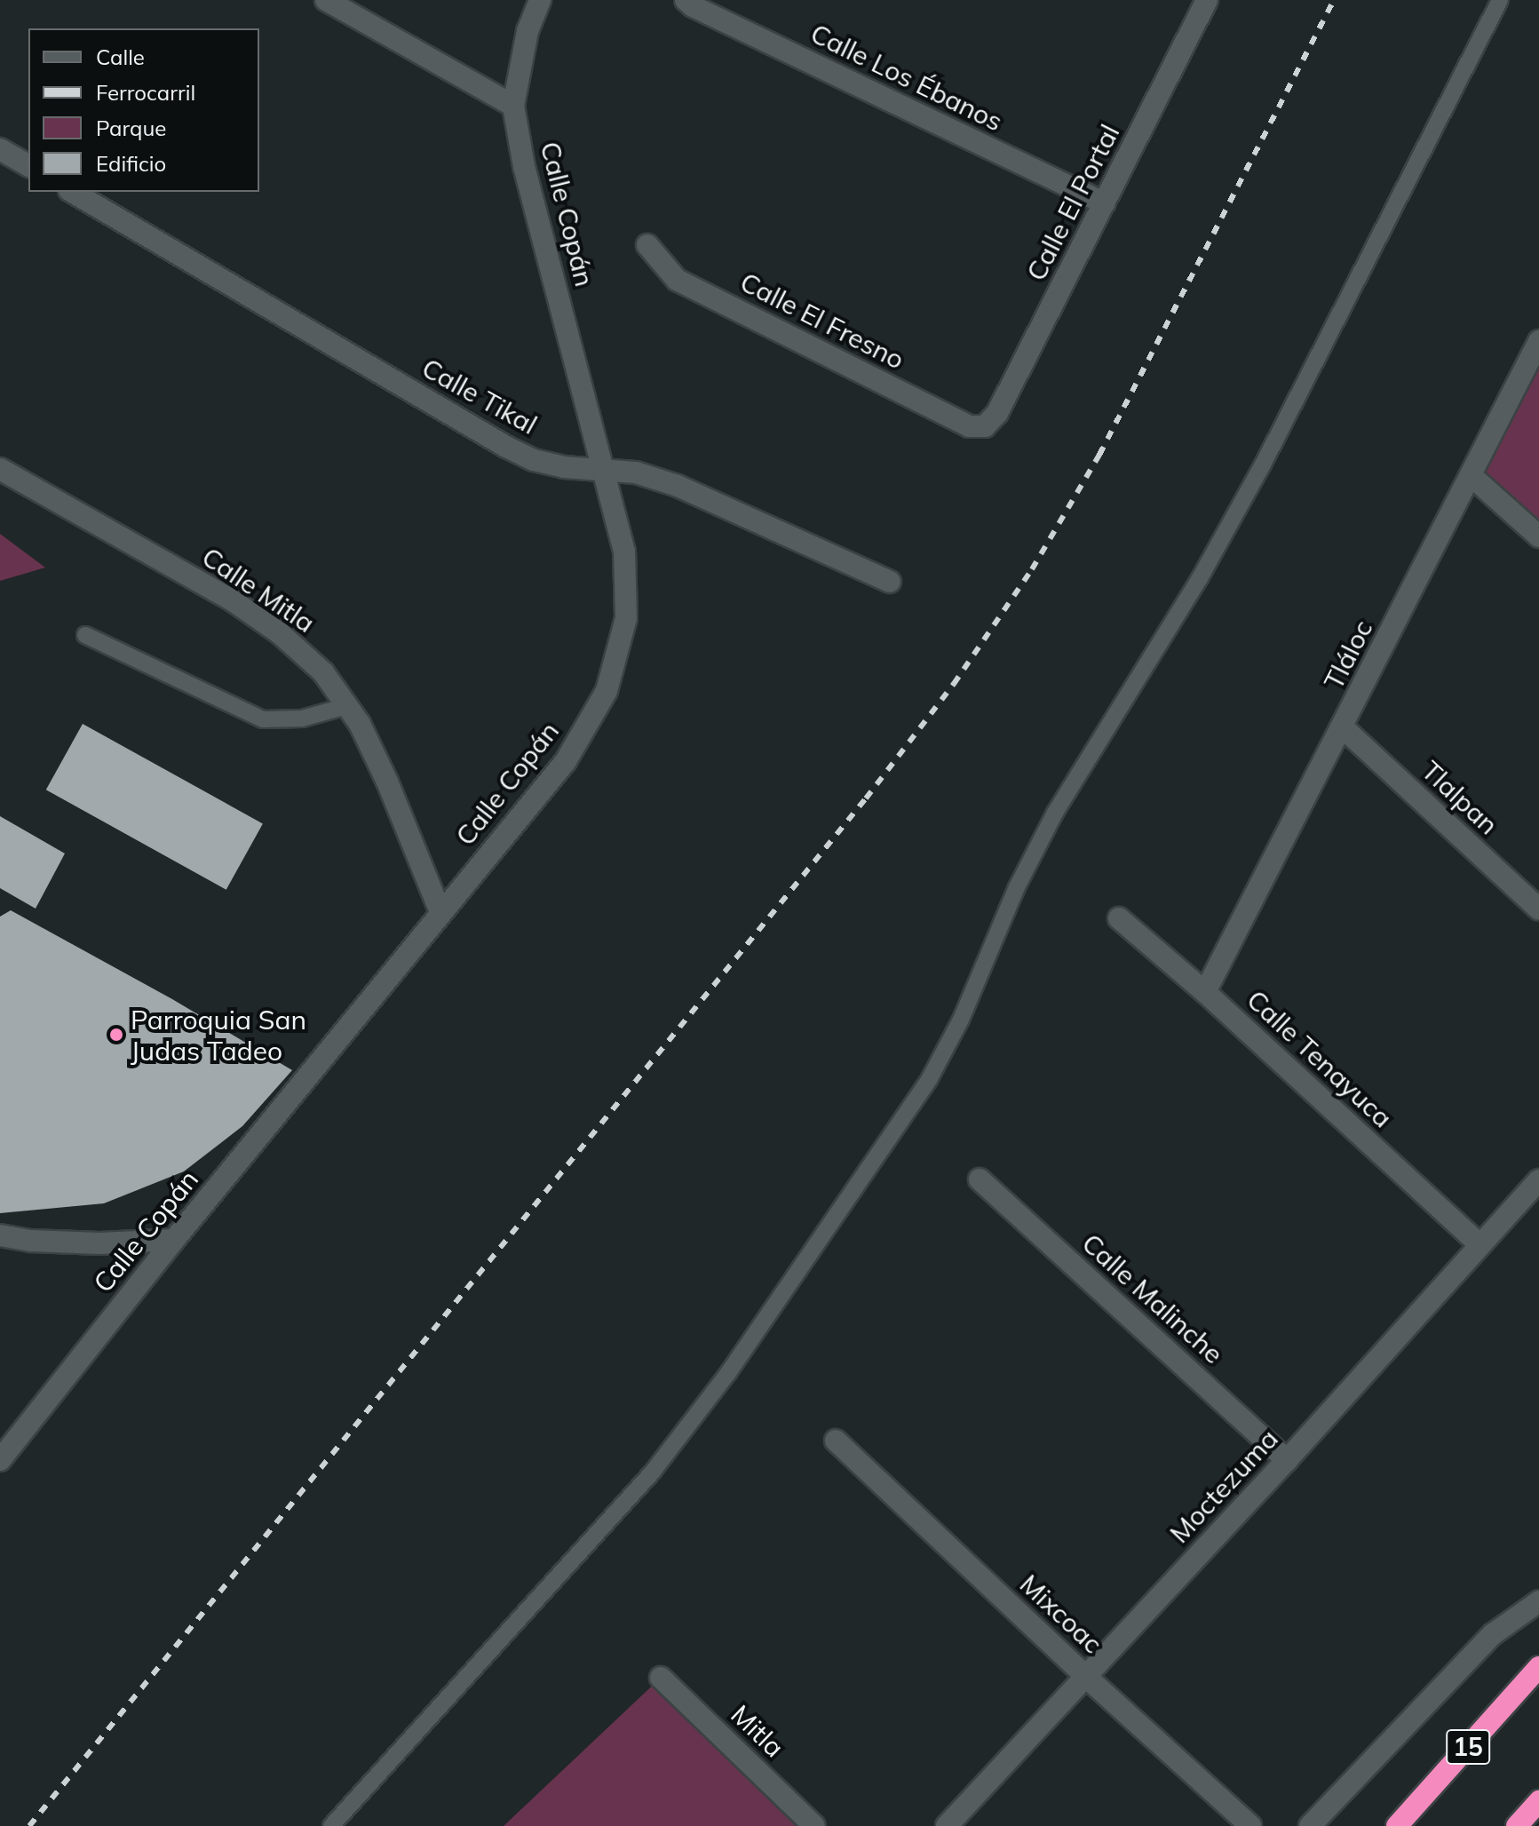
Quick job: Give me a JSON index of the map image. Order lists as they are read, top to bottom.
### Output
{
  "streets": {
    "highway": ["15"],
    "street": [
      "Calle Los Ébanos",
      "Calle El Portal",
      "Calle Copán",
      "Calle El Fresno",
      "Calle Tikal",
      "Calle Mitla",
      "Tláloc",
      "Tlalpan",
      "Calle Tenayuca",
      "Calle Malinche",
      "Moctezuma",
      "Mixcoac",
      "Mitla"
    ]
  },
  "crossings": [
    ["Calle Los Ébanos", "Calle El Portal"],
    ["Calle El Portal", "Calle El Fresno"],
    ["Calle Copán", "Calle Tikal"],
    ["Calle Copán", "Calle Mitla"],
    ["Tláloc", "Tlalpan"],
    ["Tláloc", "Calle Tenayuca"],
    ["Calle Tenayuca", "Moctezuma"],
    ["Calle Malinche", "Moctezuma"],
    ["Moctezuma", "Mixcoac"]
  ],
  "places": ["Parroquia San Judas Tadeo"],
  "legend": [
    "Calle",
    "Ferrocarril",
    "Parque",
    "Edificio"
  ]
}
